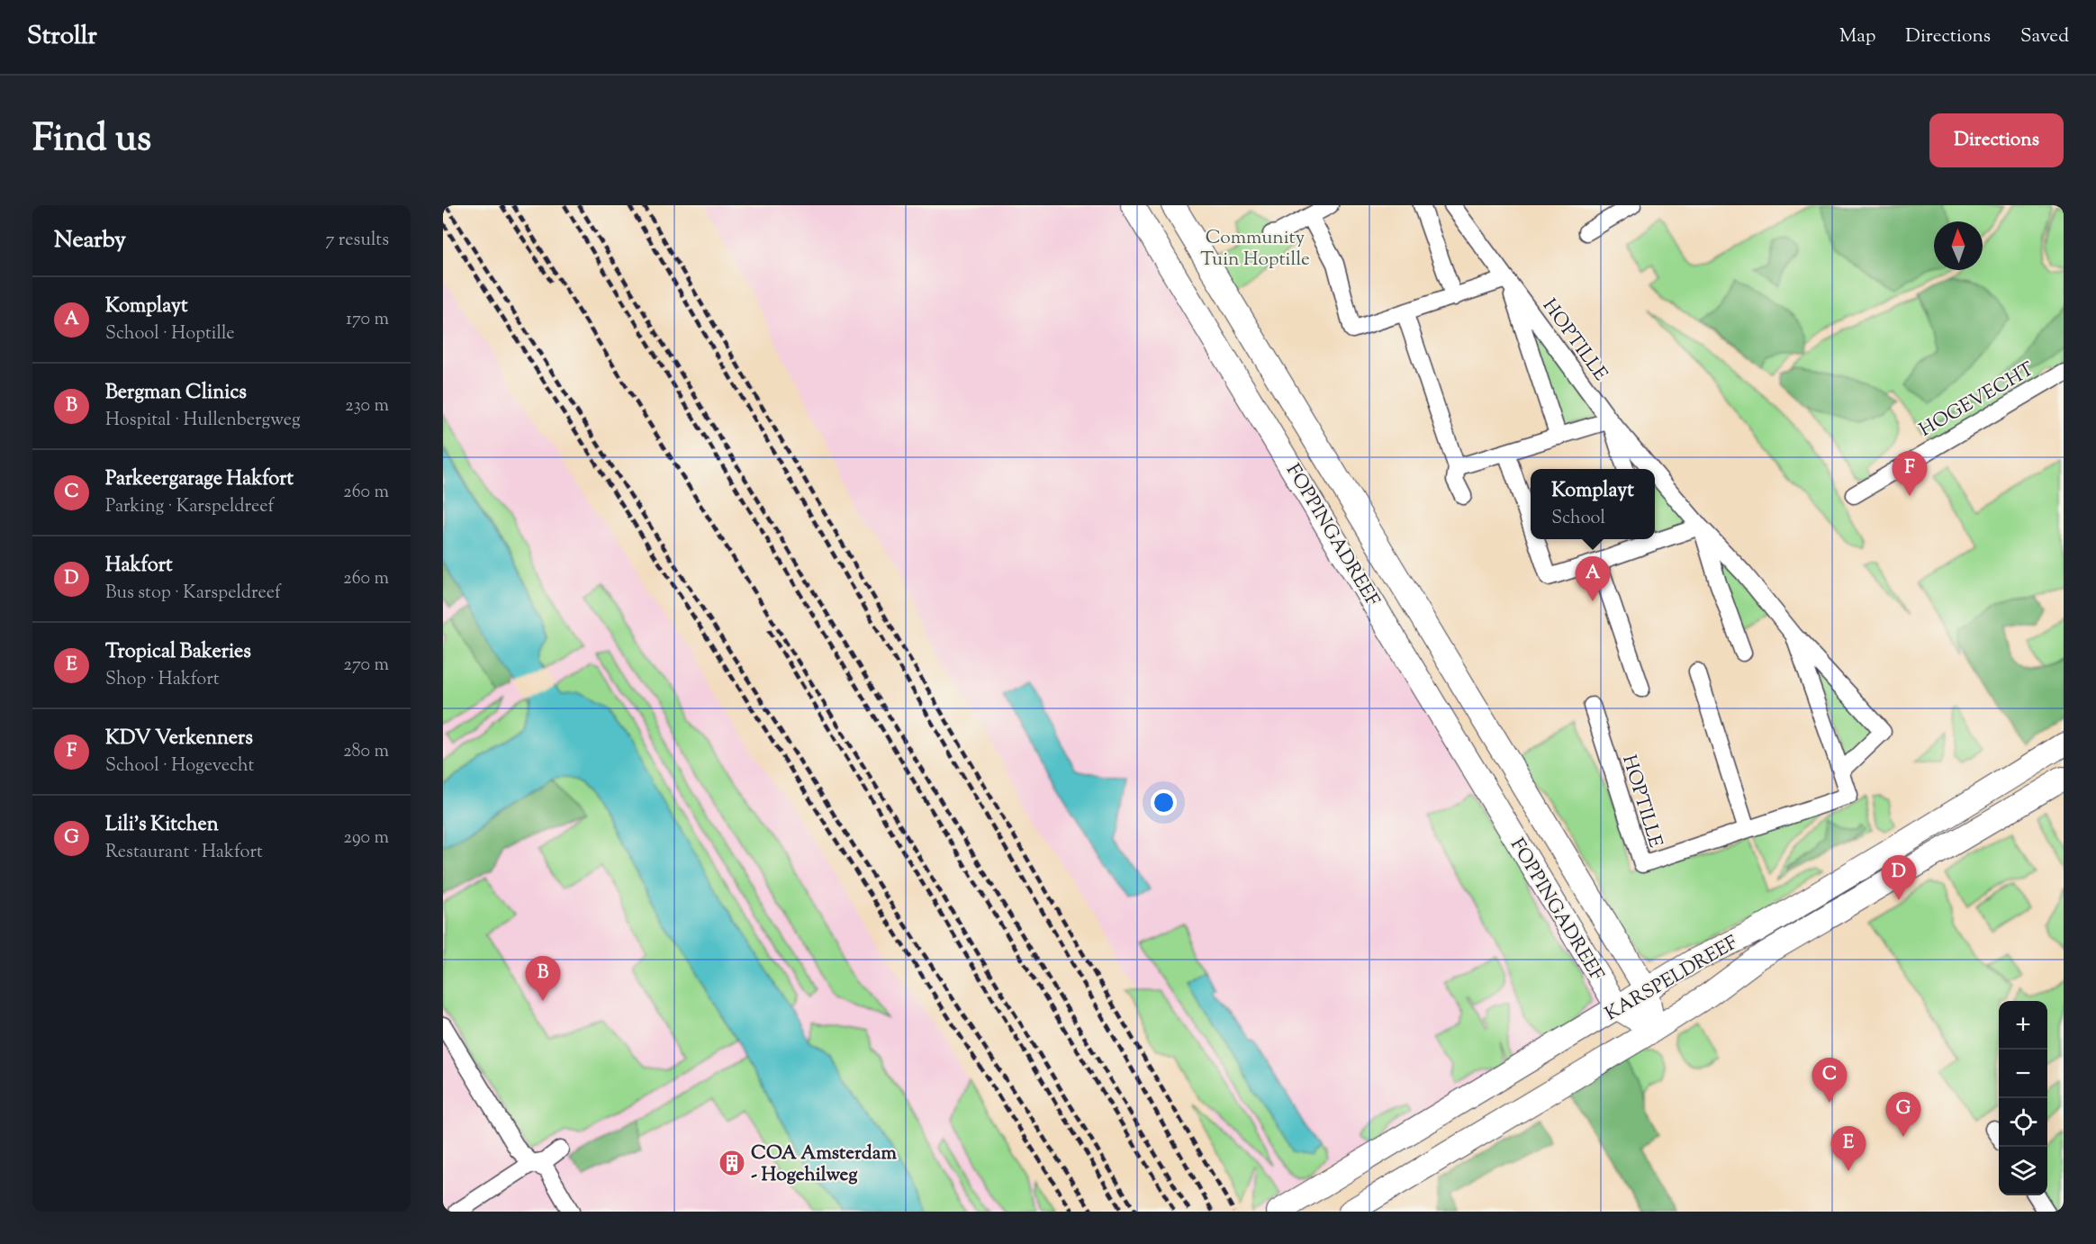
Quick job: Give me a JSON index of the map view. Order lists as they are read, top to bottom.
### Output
{
  "streets": {
    "street": [
      "HOPTILLE",
      "HOGEVECHT",
      "FOPPINGADREEF",
      "KARSPELDREEF"
    ]
  },
  "crossings": [
    ["FOPPINGADREEF", "KARSPELDREEF"]
  ],
  "parks": ["Community Tuin Hoptille"],
  "places": {
    "building": ["COA Amsterdam - Hogehilweg"]
  },
  "north": "top",
  "page": {
    "header": "Strollr",
    "nav": ["Map", "Directions", "Saved"],
    "title": "Find us",
    "buttons": "Directions",
    "heading": ["Nearby", "7 results"],
    "list": [
      {
        "mark": "A",
        "name": "Komplayt",
        "note": "School · Hoptille",
        "value": "170 m"
      },
      {
        "mark": "B",
        "name": "Bergman Clinics",
        "note": "Hospital · Hullenbergweg",
        "value": "230 m"
      },
      {
        "mark": "C",
        "name": "Parkeergarage Hakfort",
        "note": "Parking · Karspeldreef",
        "value": "260 m"
      },
      {
        "mark": "D",
        "name": "Hakfort",
        "note": "Bus stop · Karspeldreef",
        "value": "260 m"
      },
      {
        "mark": "E",
        "name": "Tropical Bakeries",
        "note": "Shop · Hakfort",
        "value": "270 m"
      },
      {
        "mark": "F",
        "name": "KDV Verkenners",
        "note": "School · Hogevecht",
        "value": "280 m"
      },
      {
        "mark": "G",
        "name": "Lili's Kitchen",
        "note": "Restaurant · Hakfort",
        "value": "290 m"
      }
    ],
    "pins": [
      "F",
      "A",
      "D",
      "B",
      "C",
      "G",
      "E"
    ],
    "popup": ["Komplayt", "School"],
    "map_buttons": ["+", "−"]
  }
}
